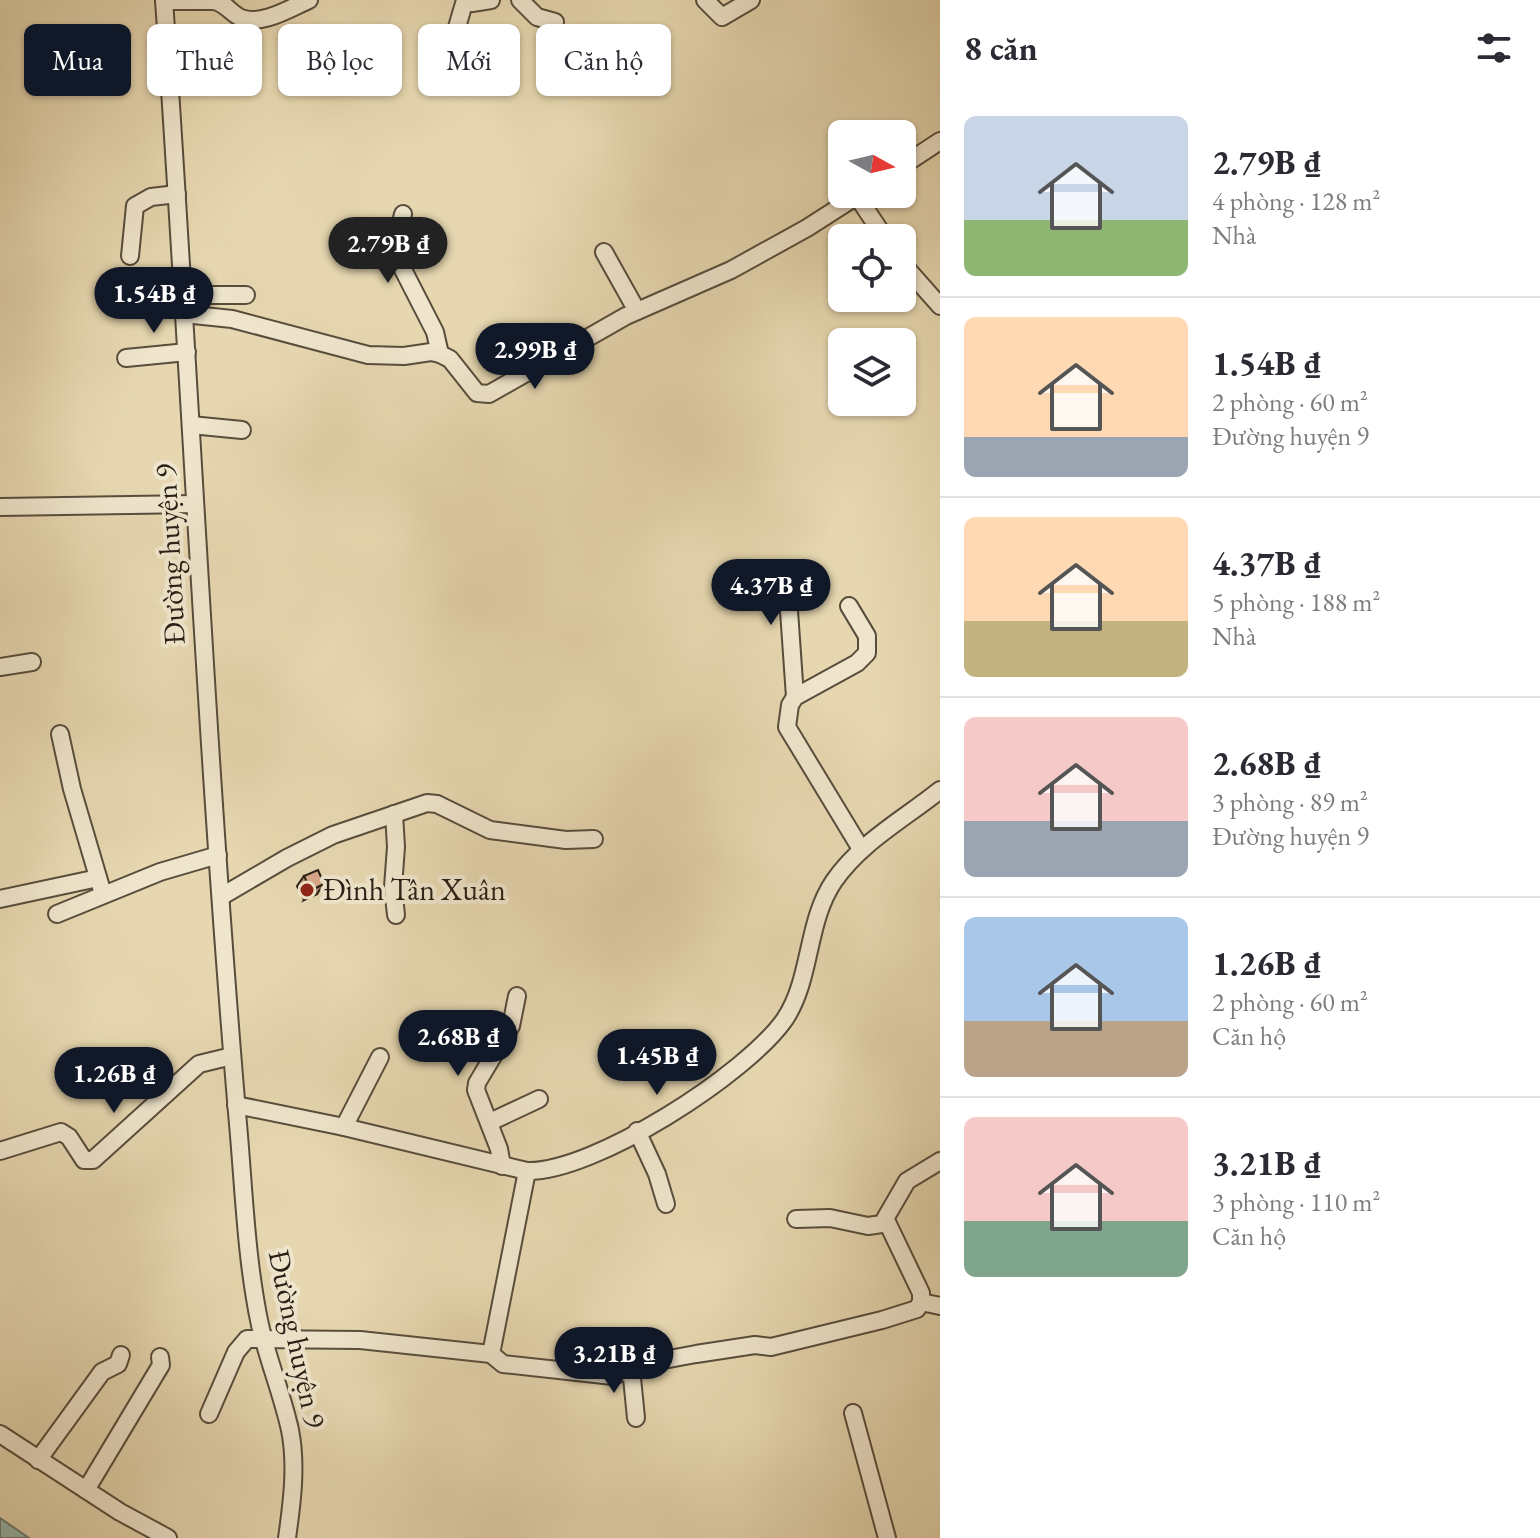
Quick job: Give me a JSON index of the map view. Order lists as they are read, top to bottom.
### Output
{
  "streets": {
    "street": ["Đường huyện 9"]
  },
  "places": ["Đình Tân Xuân"],
  "north": "right",
  "page": {
    "heading": "8 căn",
    "chip": [
      "Mua",
      "Thuê",
      "Bộ lọc",
      "Mới",
      "Căn hộ"
    ],
    "list": [
      {
        "name": "2.79B ₫",
        "note": "4 phòng · 128 m² · Nhà"
      },
      {
        "name": "1.54B ₫",
        "note": "2 phòng · 60 m² · Đường huyện 9"
      },
      {
        "name": "4.37B ₫",
        "note": "5 phòng · 188 m² · Nhà"
      },
      {
        "name": "2.68B ₫",
        "note": "3 phòng · 89 m² · Đường huyện 9"
      },
      {
        "name": "1.26B ₫",
        "note": "2 phòng · 60 m² · Căn hộ"
      },
      {
        "name": "3.21B ₫",
        "note": "3 phòng · 110 m² · Căn hộ"
      }
    ],
    "price": [
      "2.79B ₫",
      "1.54B ₫",
      "2.99B ₫",
      "4.37B ₫",
      "2.68B ₫",
      "1.45B ₫",
      "1.26B ₫",
      "3.21B ₫"
    ]
  }
}
